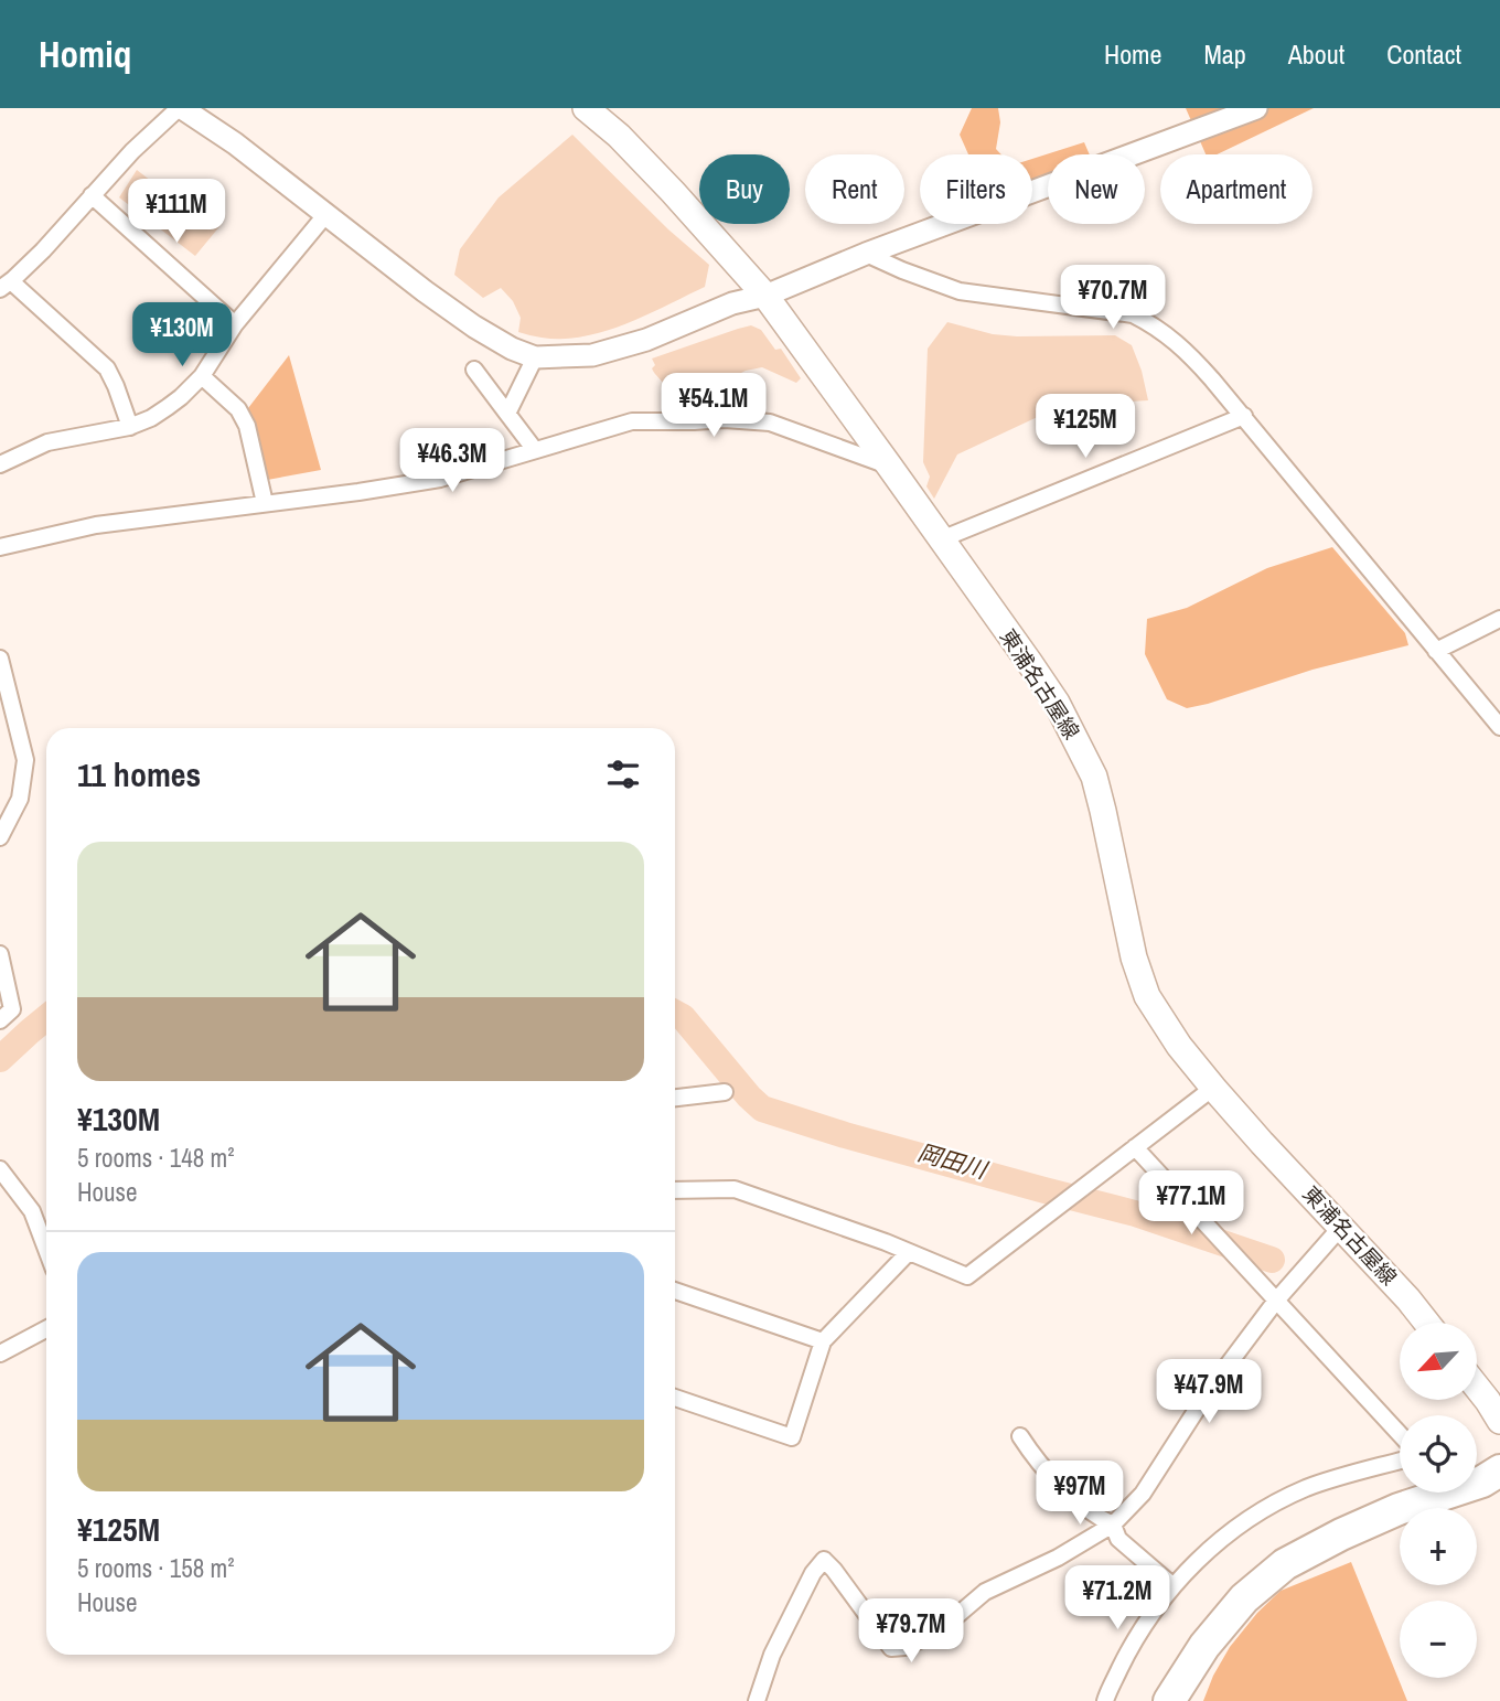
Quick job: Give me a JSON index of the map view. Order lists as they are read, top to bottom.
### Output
{
  "streets": {
    "main road": ["東浦名古屋線"]
  },
  "water": ["岡田川"],
  "north": "bottom left",
  "page": {
    "header": "Homiq",
    "nav": [
      "Home",
      "Map",
      "About",
      "Contact"
    ],
    "chip": [
      "Buy",
      "Rent",
      "Filters",
      "New",
      "Apartment"
    ],
    "price": [
      "¥111M",
      "¥70.7M",
      "¥130M",
      "¥54.1M",
      "¥125M",
      "¥46.3M",
      "¥77.1M",
      "¥47.9M",
      "¥97M",
      "¥71.2M",
      "¥79.7M"
    ],
    "heading": "11 homes",
    "list": [
      {
        "name": "¥130M",
        "note": "5 rooms · 148 m² · House"
      },
      {
        "name": "¥125M",
        "note": "5 rooms · 158 m² · House"
      }
    ],
    "map_buttons": ["+", "−"]
  }
}
